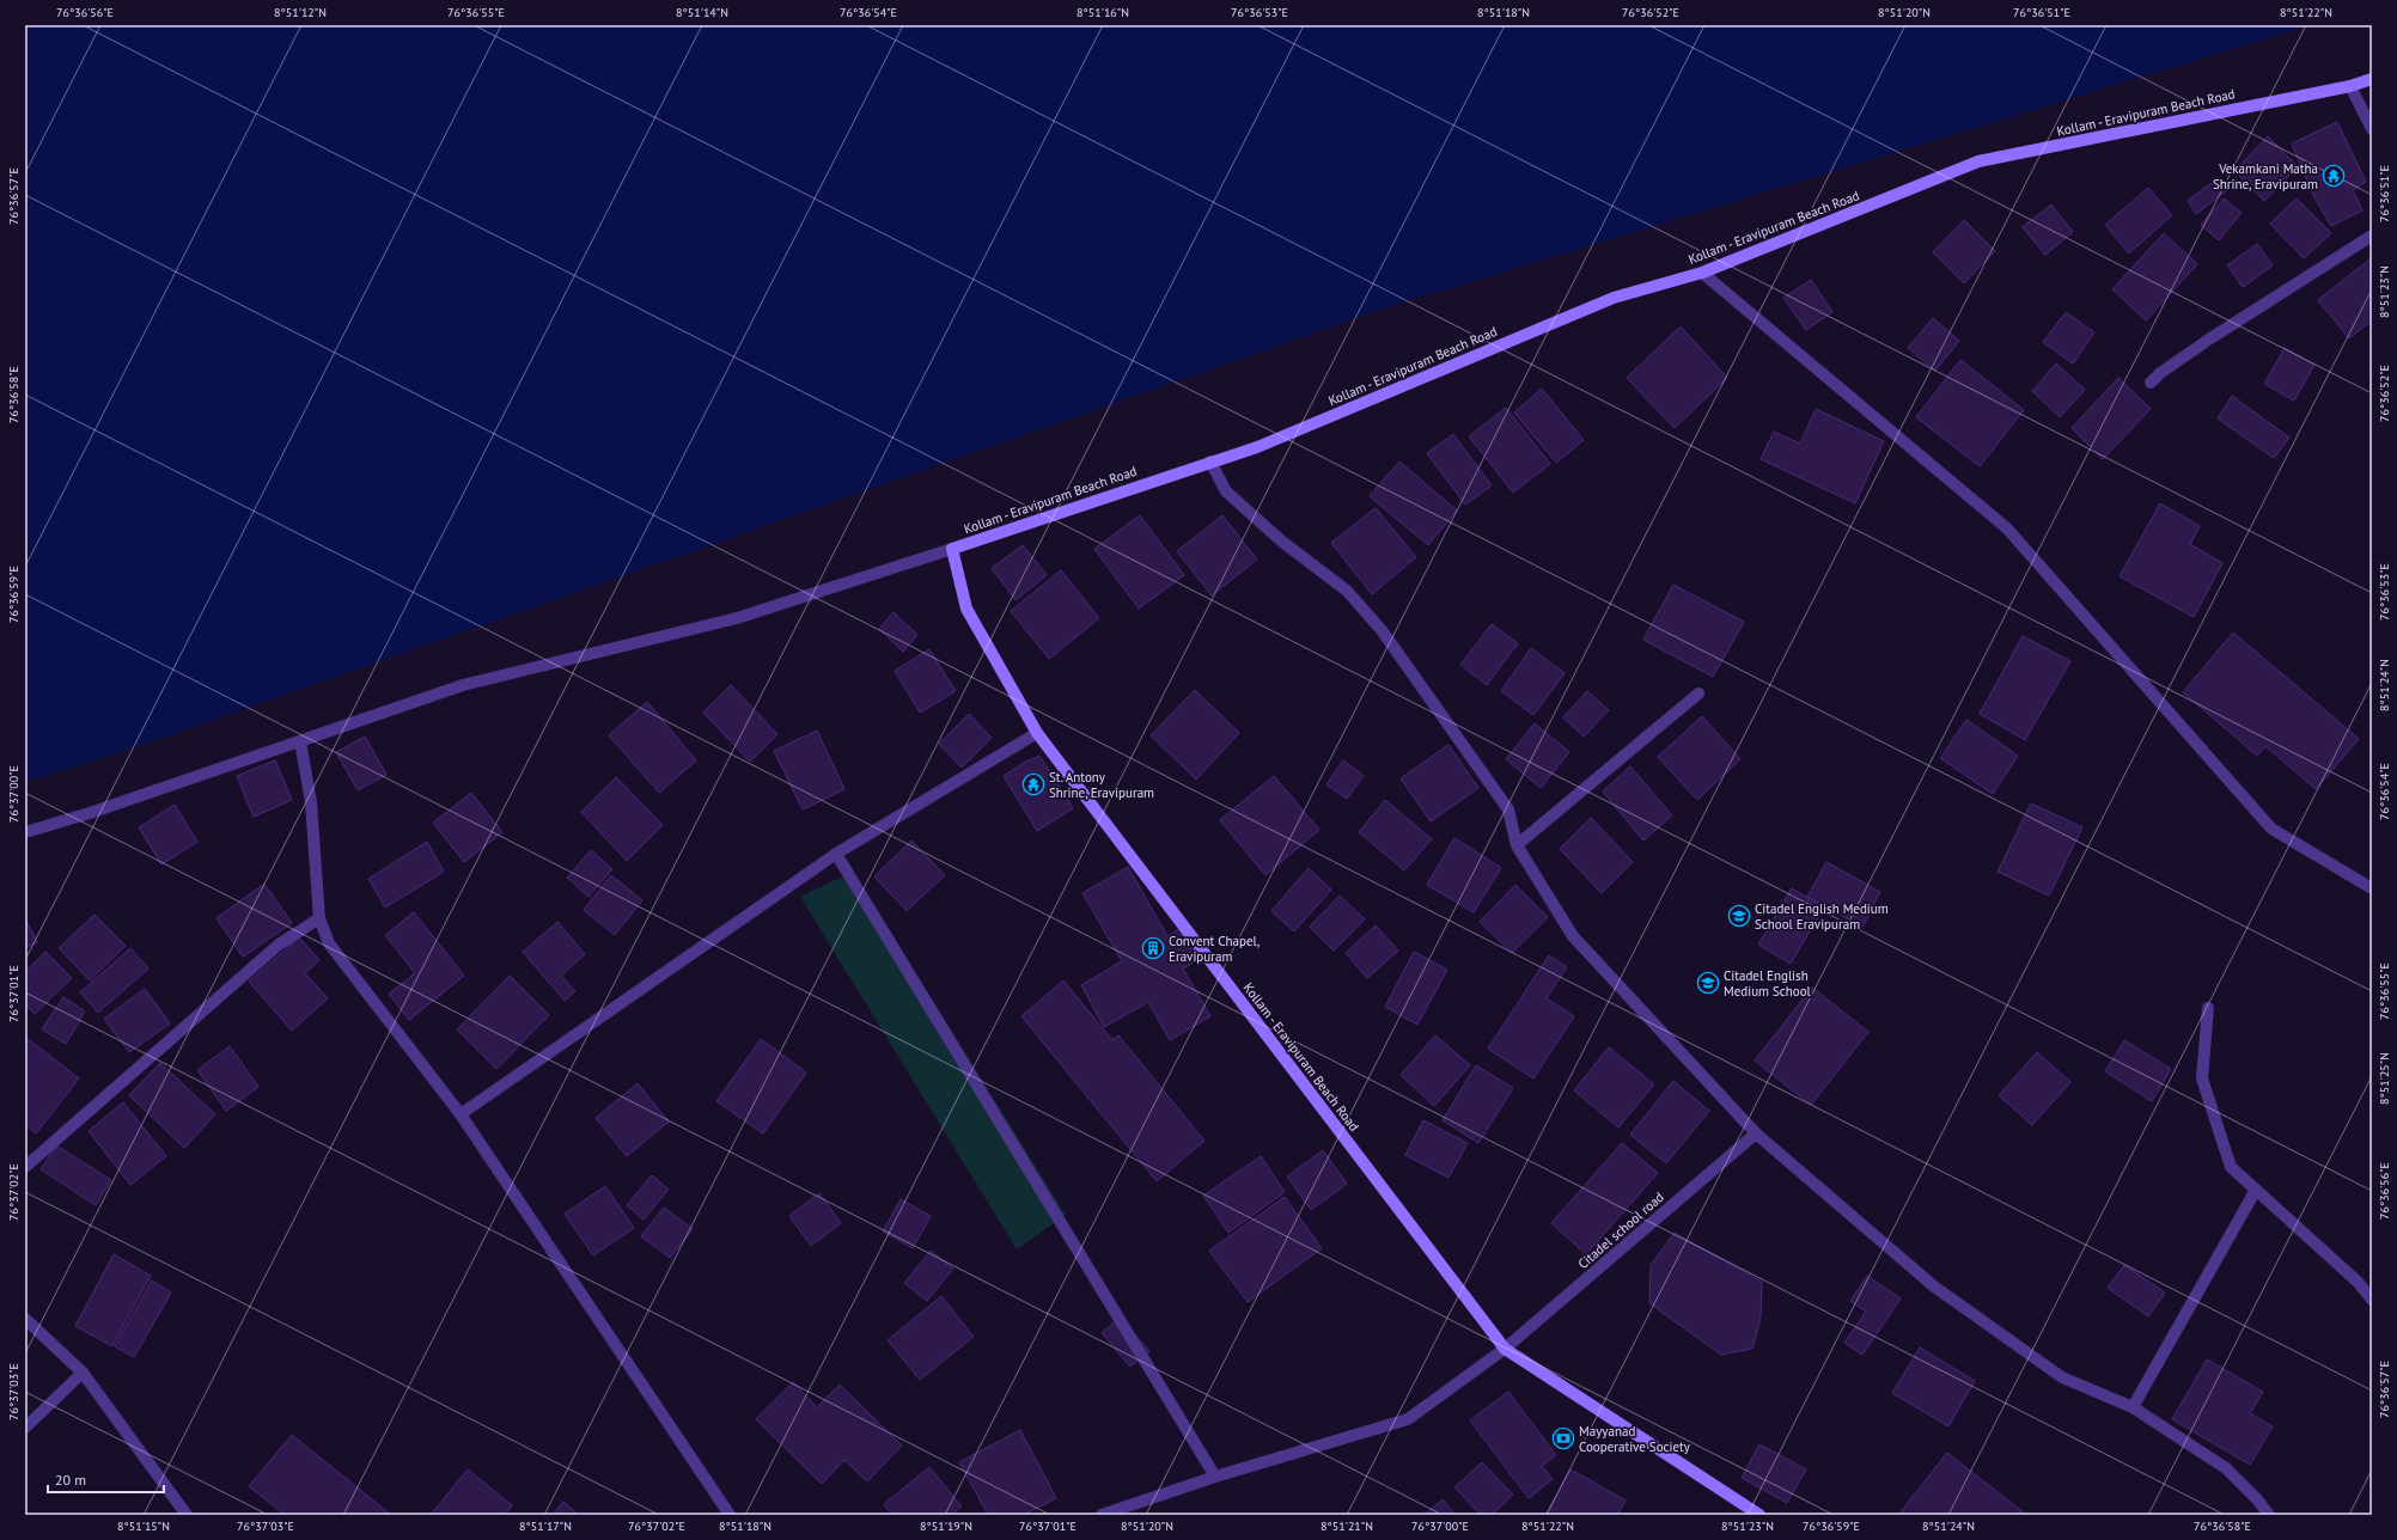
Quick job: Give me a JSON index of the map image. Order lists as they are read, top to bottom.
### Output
{
  "streets": {
    "main road": ["Kollam - Eravipuram Beach Road"],
    "street": ["Citadel school road"]
  },
  "crossings": [
    ["Kollam - Eravipuram Beach Road", "Citadel school road"]
  ],
  "places": {
    "temple": ["Vekamkani Matha Shrine, Eravipuram", "St. Antony Shrine, Eravipuram"],
    "school or university": ["Citadel English Medium School Eravipuram", "Citadel English Medium School"],
    "building": ["Convent Chapel, Eravipuram"],
    "bank": ["Mayyanad Cooperative Society"]
  },
  "scale_bar": "20 m",
  "coordinates": [
    "76°36'56\"E",
    "8°51'12\"N",
    "76°36'55\"E",
    "8°51'14\"N",
    "76°36'54\"E",
    "8°51'16\"N",
    "76°36'53\"E",
    "8°51'18\"N",
    "76°36'52\"E",
    "8°51'20\"N",
    "76°36'51\"E",
    "8°51'22\"N",
    "76°36'57\"E",
    "8°51'23\"N",
    "76°36'58\"E",
    "76°36'59\"E",
    "8°51'24\"N",
    "76°37'00\"E",
    "76°37'01\"E",
    "8°51'25\"N",
    "76°37'02\"E",
    "76°37'03\"E",
    "8°51'15\"N",
    "8°51'17\"N",
    "8°51'19\"N",
    "8°51'21\"N"
  ]
}
